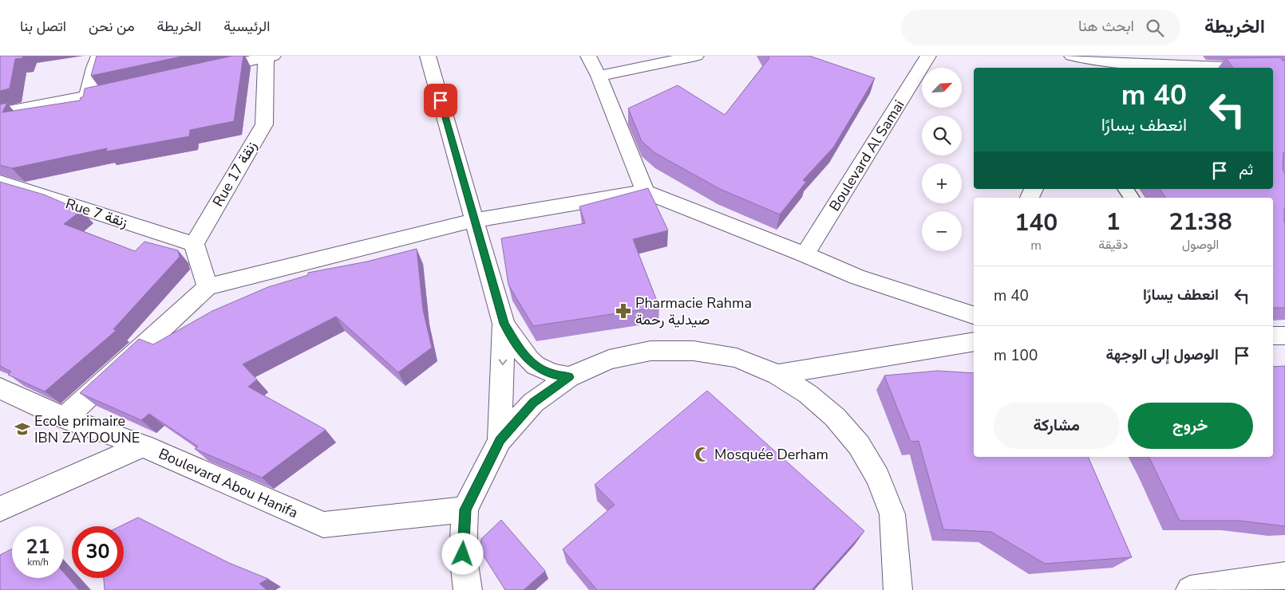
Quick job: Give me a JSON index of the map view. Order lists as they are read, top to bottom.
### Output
{
  "streets": {
    "street": [
      "Boulevard Al Samai",
      "Rue 17 زنقة",
      "Rue 7 زنقة",
      "Boulevard Abou Hanifa"
    ]
  },
  "crossings": [
    ["Rue 17 زنقة", "Rue 7 زنقة"]
  ],
  "places": {
    "pharmacy": ["Pharmacie Rahma صيدلية رحمة"],
    "school or university": ["Ecole primaire IBN ZAYDOUNE"],
    "mosque": ["Mosquée Derham"]
  },
  "north": "top right",
  "page": {
    "header": "الخريطة",
    "search": "ابحث هنا",
    "nav": [
      "الرئيسية",
      "الخريطة",
      "من نحن",
      "اتصل بنا"
    ],
    "map_buttons": ["+", "−"],
    "turn": ["40 m", "انعطف يسارًا"],
    "then": "ثم",
    "eta": [
      "21:38",
      "الوصول",
      "1",
      "دقيقة",
      "140",
      "m"
    ],
    "list": [
      {
        "name": "انعطف يسارًا",
        "value": "40 m"
      },
      {
        "name": "الوصول إلى الوجهة",
        "value": "100 m"
      }
    ],
    "buttons": ["خروج", "مشاركة"],
    "speed": "21 km/h",
    "limit": "30"
  }
}
